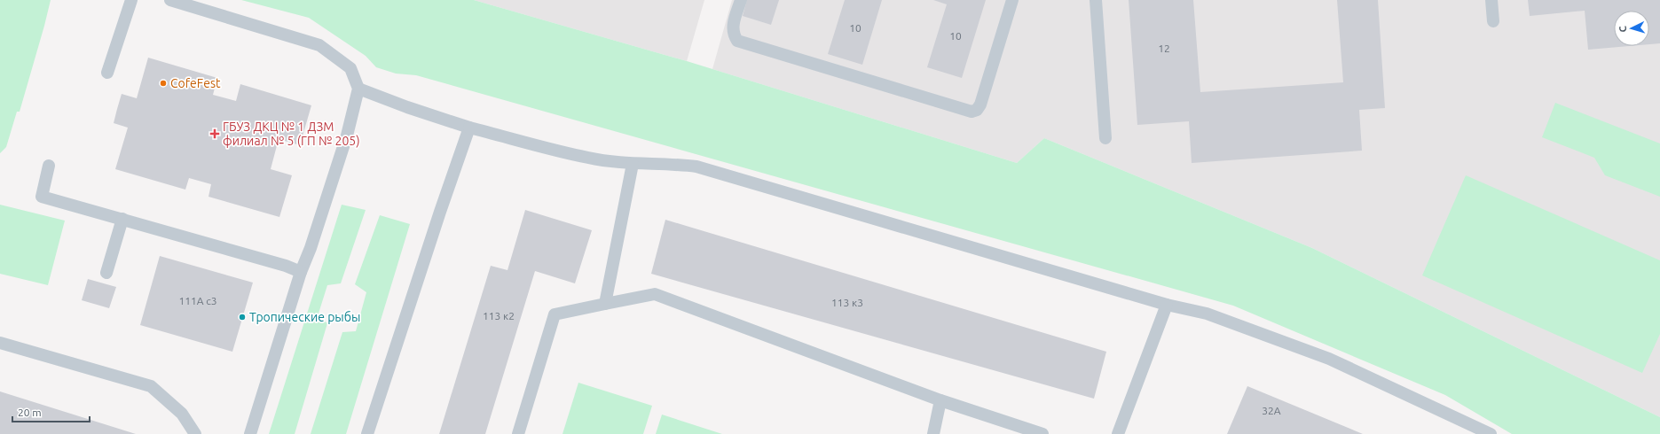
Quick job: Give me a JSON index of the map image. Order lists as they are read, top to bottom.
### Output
{
  "places": {
    "other": ["CofeFest", "Тропические рыбы"],
    "health": ["ГБУЗ ДКЦ № 1 ДЗМ филиал № 5 (ГП № 205)"]
  },
  "house_numbers": [
    "10",
    "10",
    "12",
    "111А с3",
    "113 к3",
    "113 к2",
    "32А"
  ],
  "scale_bar": "20 m",
  "north": "left"
}
